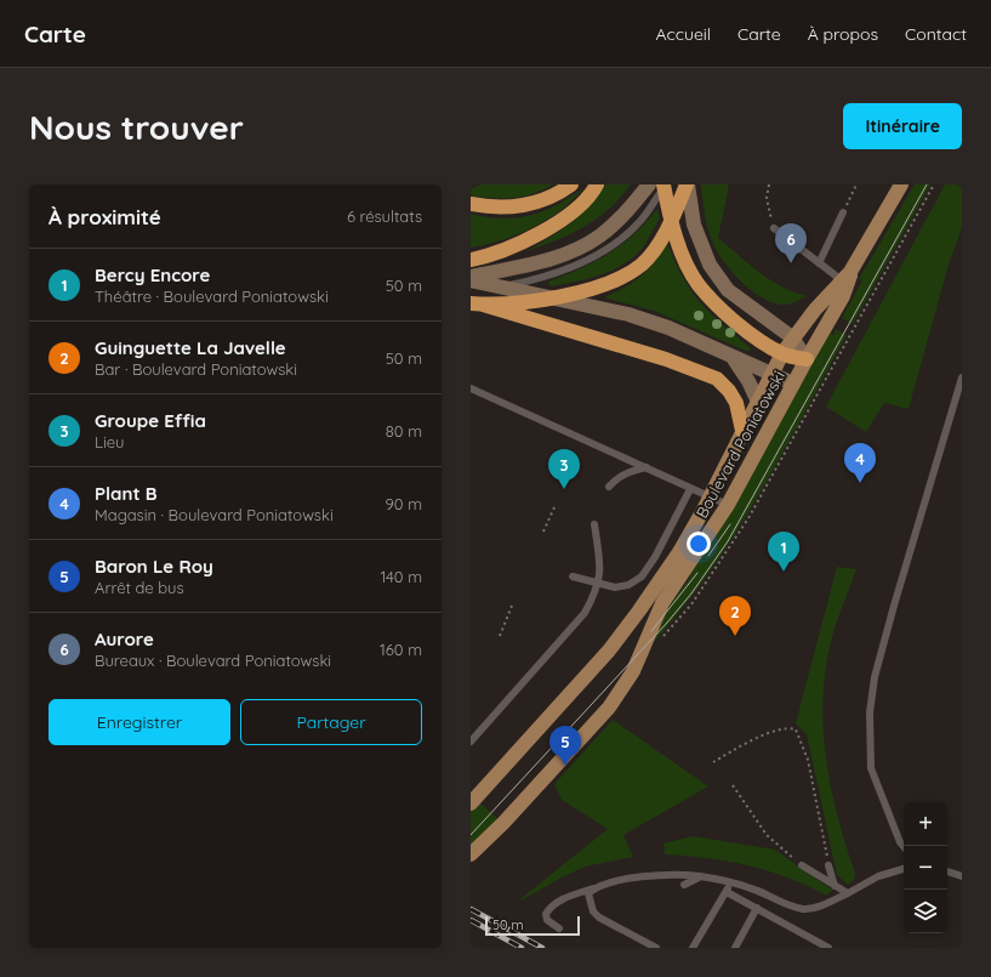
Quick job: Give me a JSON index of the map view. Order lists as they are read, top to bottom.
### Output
{
  "streets": {
    "main road": ["Boulevard Poniatowski"]
  },
  "scale_bar": "50 m",
  "page": {
    "header": "Carte",
    "nav": [
      "Accueil",
      "Carte",
      "À propos",
      "Contact"
    ],
    "buttons": [
      "Itinéraire",
      ["Enregistrer", "Partager"]
    ],
    "title": "Nous trouver",
    "heading": ["À proximité", "6 résultats"],
    "pins": [
      "6",
      "4",
      "3",
      "1",
      "2",
      "5"
    ],
    "list": [
      {
        "mark": "1",
        "name": "Bercy Encore",
        "note": "Théâtre · Boulevard Poniatowski",
        "value": "50 m"
      },
      {
        "mark": "2",
        "name": "Guinguette La Javelle",
        "note": "Bar · Boulevard Poniatowski",
        "value": "50 m"
      },
      {
        "mark": "3",
        "name": "Groupe Effia",
        "note": "Lieu",
        "value": "80 m"
      },
      {
        "mark": "4",
        "name": "Plant B",
        "note": "Magasin · Boulevard Poniatowski",
        "value": "90 m"
      },
      {
        "mark": "5",
        "name": "Baron Le Roy",
        "note": "Arrêt de bus",
        "value": "140 m"
      },
      {
        "mark": "6",
        "name": "Aurore",
        "note": "Bureaux · Boulevard Poniatowski",
        "value": "160 m"
      }
    ],
    "map_buttons": ["+", "−"],
    "scale": "50 m"
  }
}
